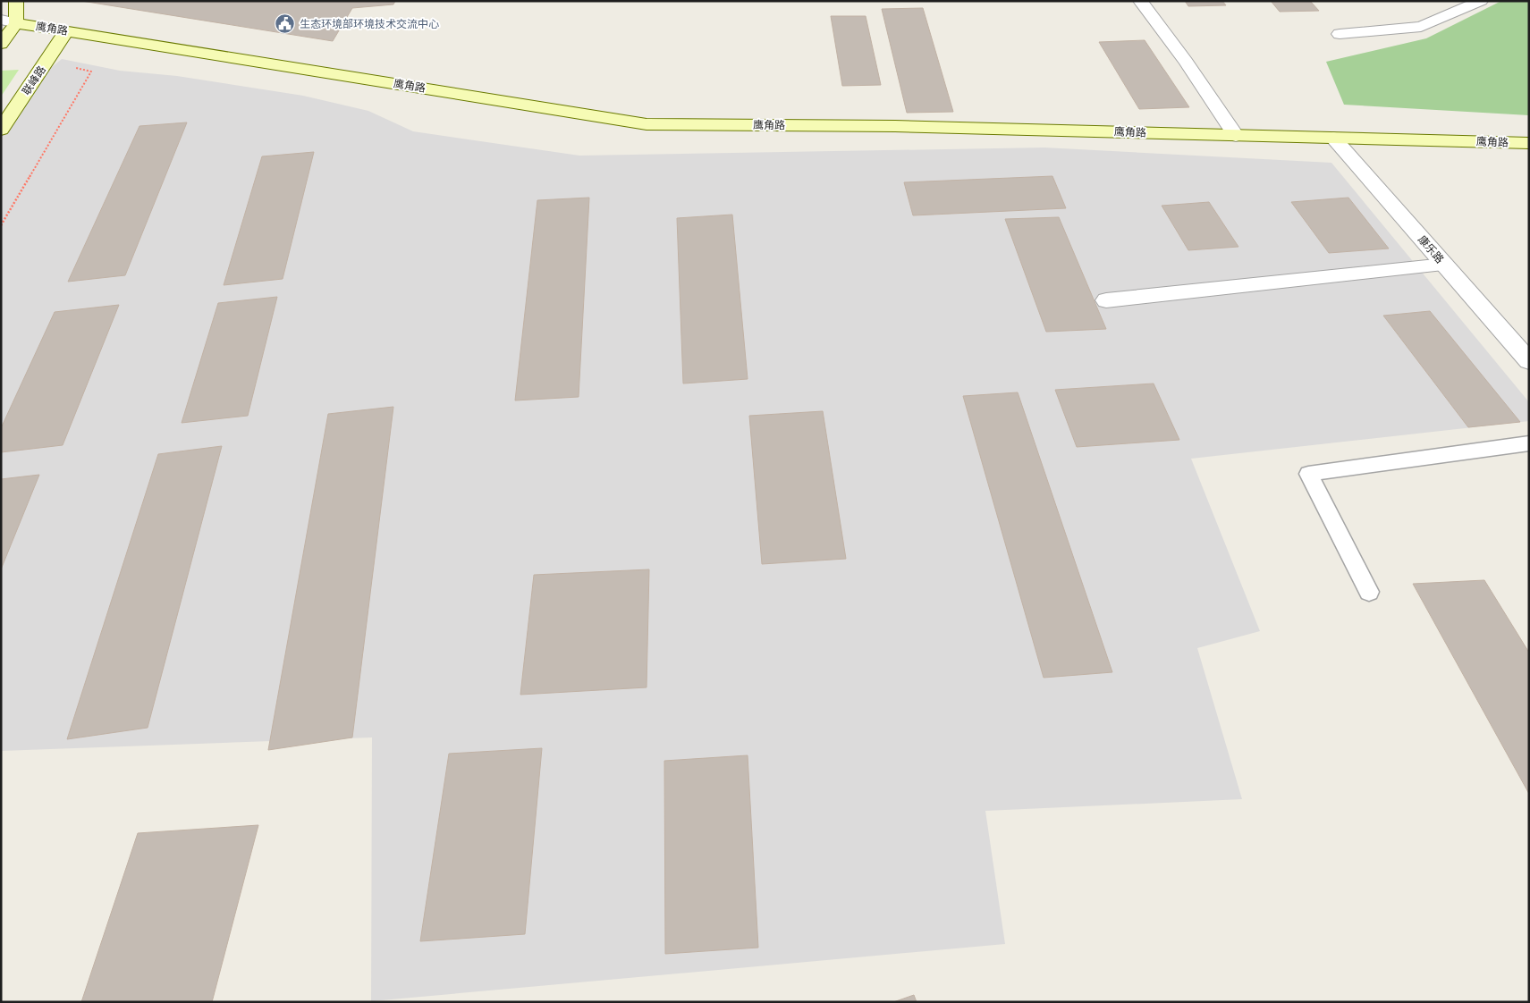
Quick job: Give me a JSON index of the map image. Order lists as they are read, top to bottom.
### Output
{
  "streets": {
    "main road": ["鹰角路", "联峰路"],
    "street": ["康乐路"]
  },
  "crossings": [
    ["鹰角路", "联峰路"],
    ["鹰角路", "康乐路"]
  ],
  "places": {
    "public building": ["生态环境部环境技术交流中心"]
  }
}
